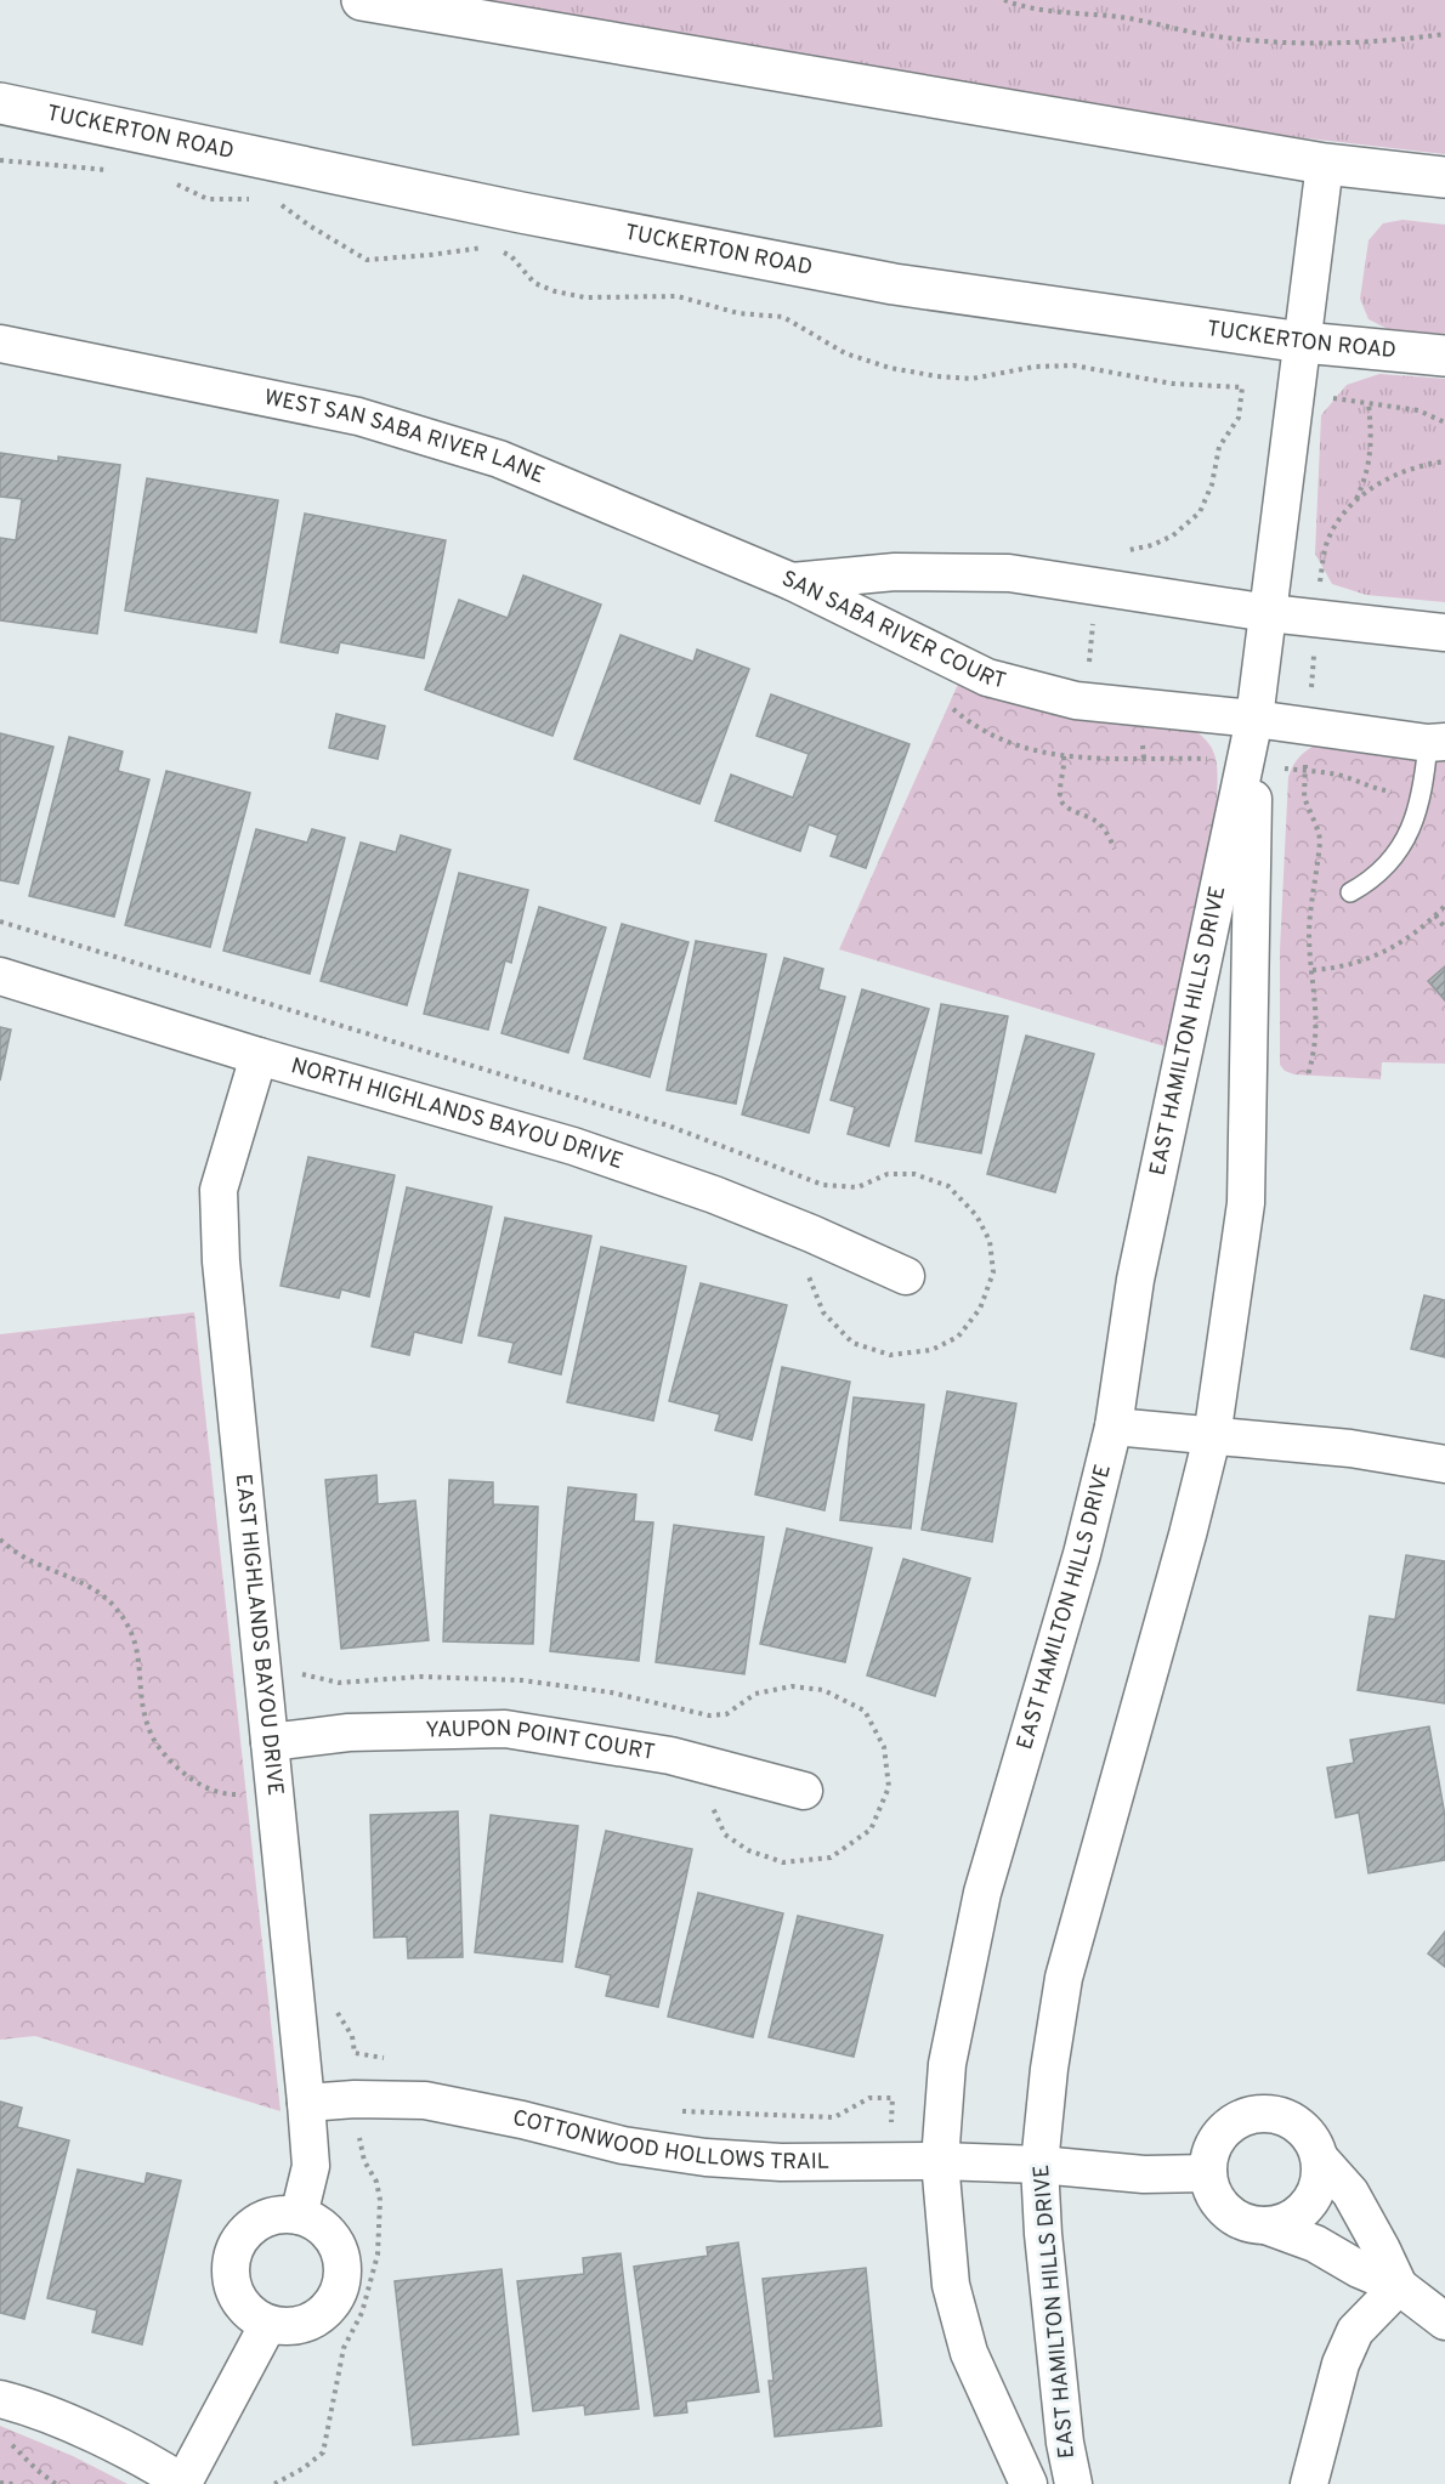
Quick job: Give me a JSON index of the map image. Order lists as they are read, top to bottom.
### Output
{
  "streets": {
    "main road": ["TUCKERTON ROAD"],
    "street": [
      "WEST SAN SABA RIVER LANE",
      "SAN SABA RIVER COURT",
      "EAST HAMILTON HILLS DRIVE",
      "NORTH HIGHLANDS BAYOU DRIVE",
      "EAST HIGHLANDS BAYOU DRIVE",
      "YAUPON POINT COURT",
      "COTTONWOOD HOLLOWS TRAIL"
    ]
  },
  "crossings": [
    ["TUCKERTON ROAD", "EAST HAMILTON HILLS DRIVE"],
    ["WEST SAN SABA RIVER LANE", "SAN SABA RIVER COURT"],
    ["SAN SABA RIVER COURT", "EAST HAMILTON HILLS DRIVE"],
    ["EAST HAMILTON HILLS DRIVE", "COTTONWOOD HOLLOWS TRAIL"],
    ["NORTH HIGHLANDS BAYOU DRIVE", "EAST HIGHLANDS BAYOU DRIVE"],
    ["EAST HIGHLANDS BAYOU DRIVE", "YAUPON POINT COURT"],
    ["EAST HIGHLANDS BAYOU DRIVE", "COTTONWOOD HOLLOWS TRAIL"]
  ]
}
